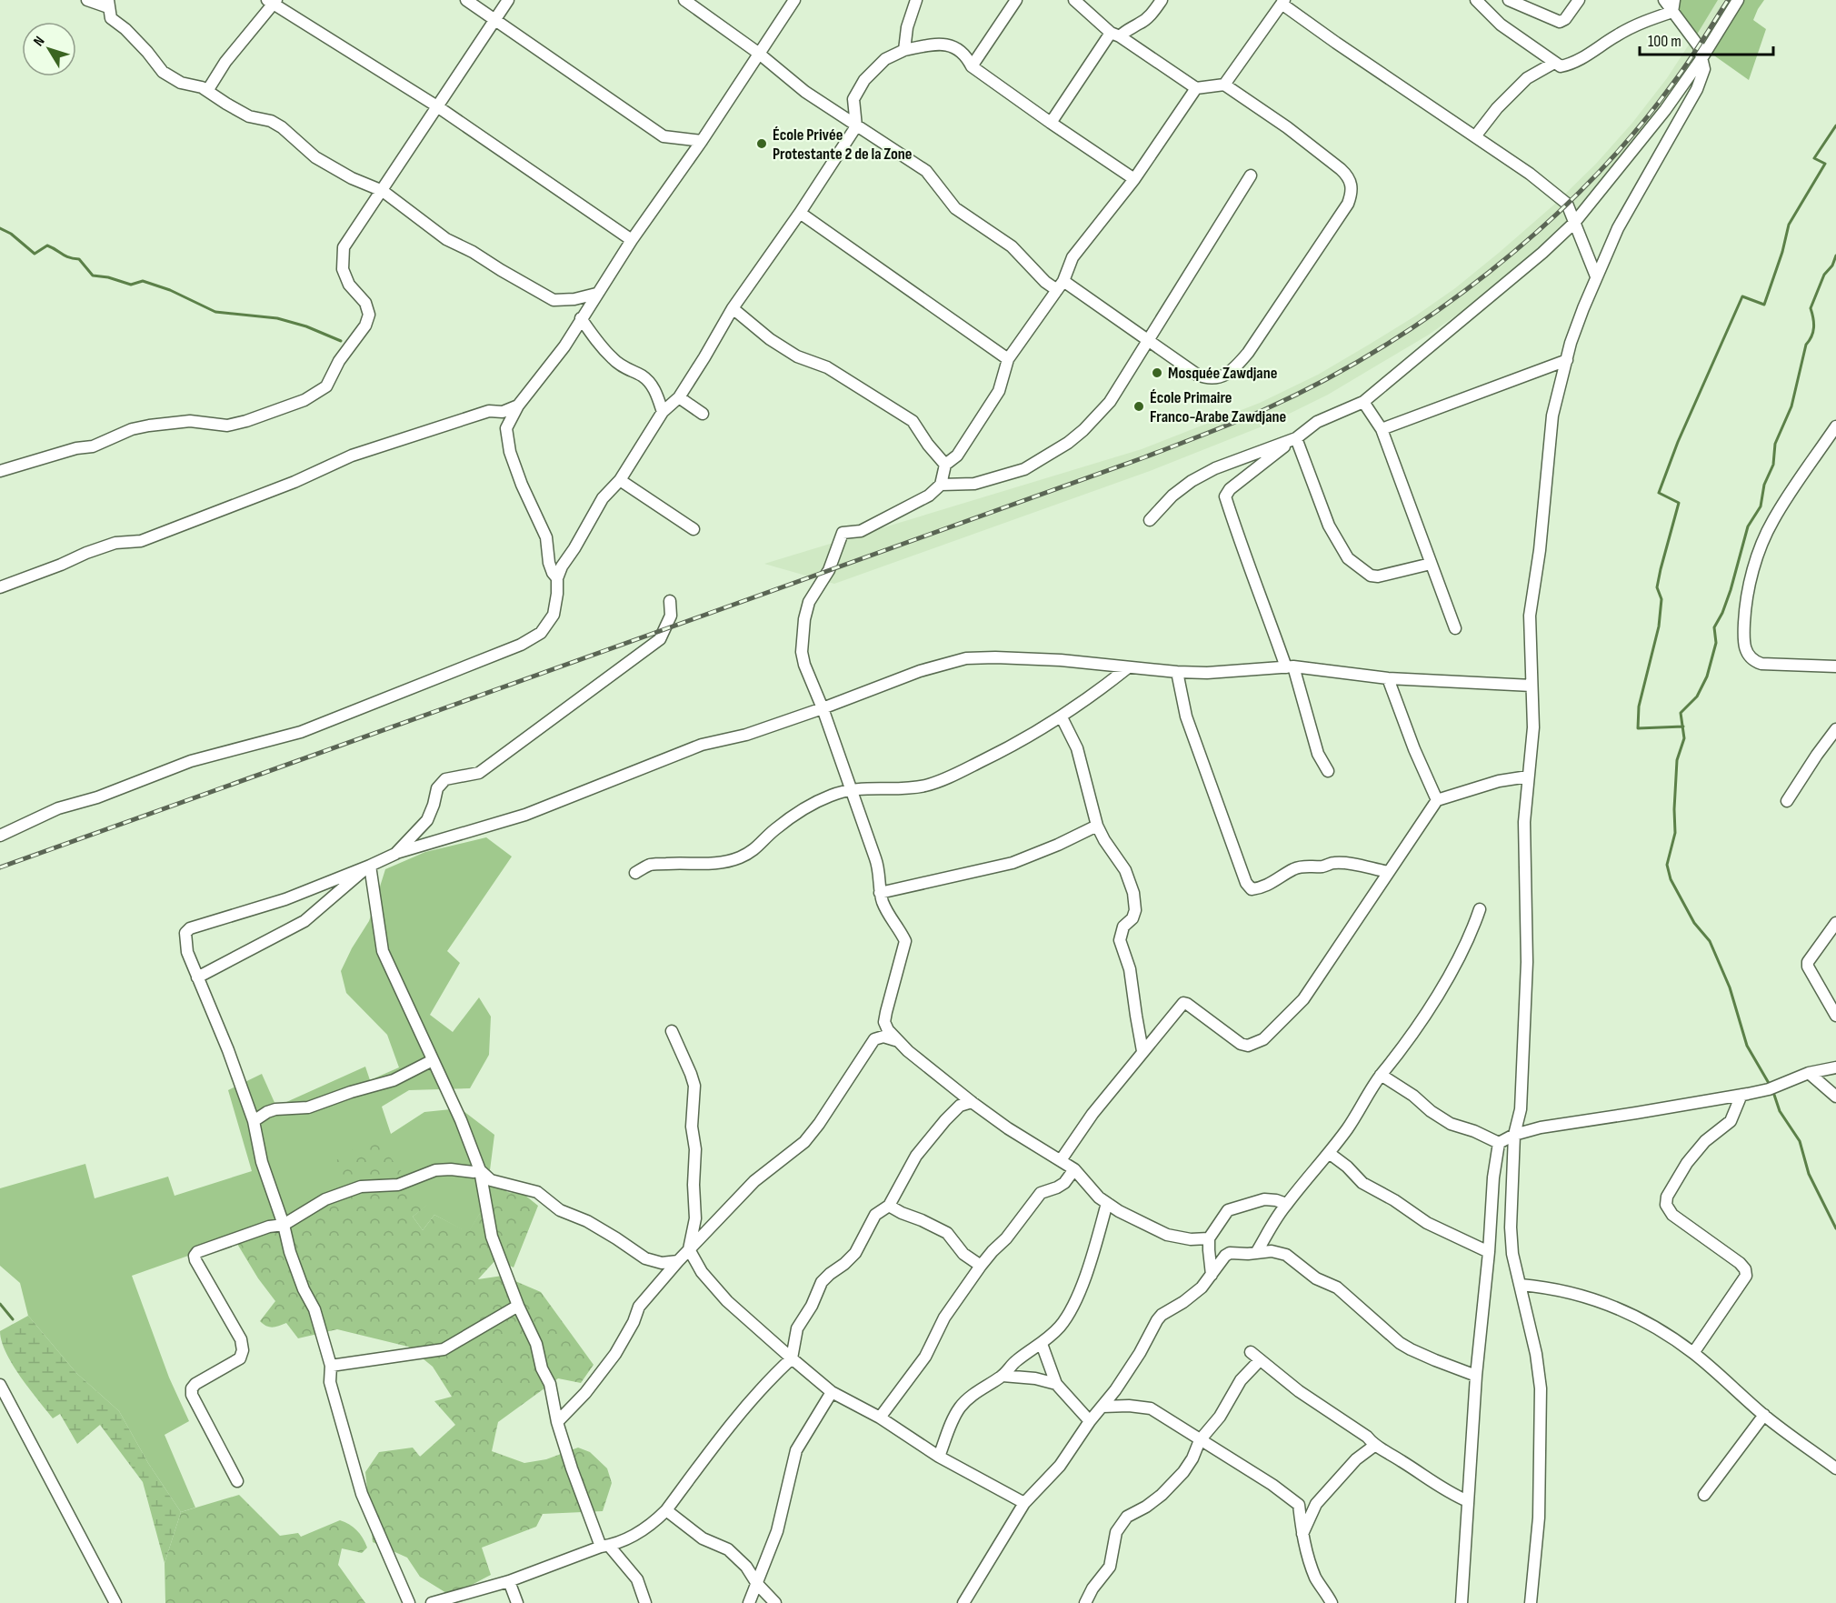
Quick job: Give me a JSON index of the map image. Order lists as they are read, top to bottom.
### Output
{
  "places": ["École Privée Protestante 2 de la Zone", "Mosquée Zawdjane", "École Primaire Franco-Arabe Zawdjane"],
  "scale_bar": "100 m",
  "north": "top left"
}
